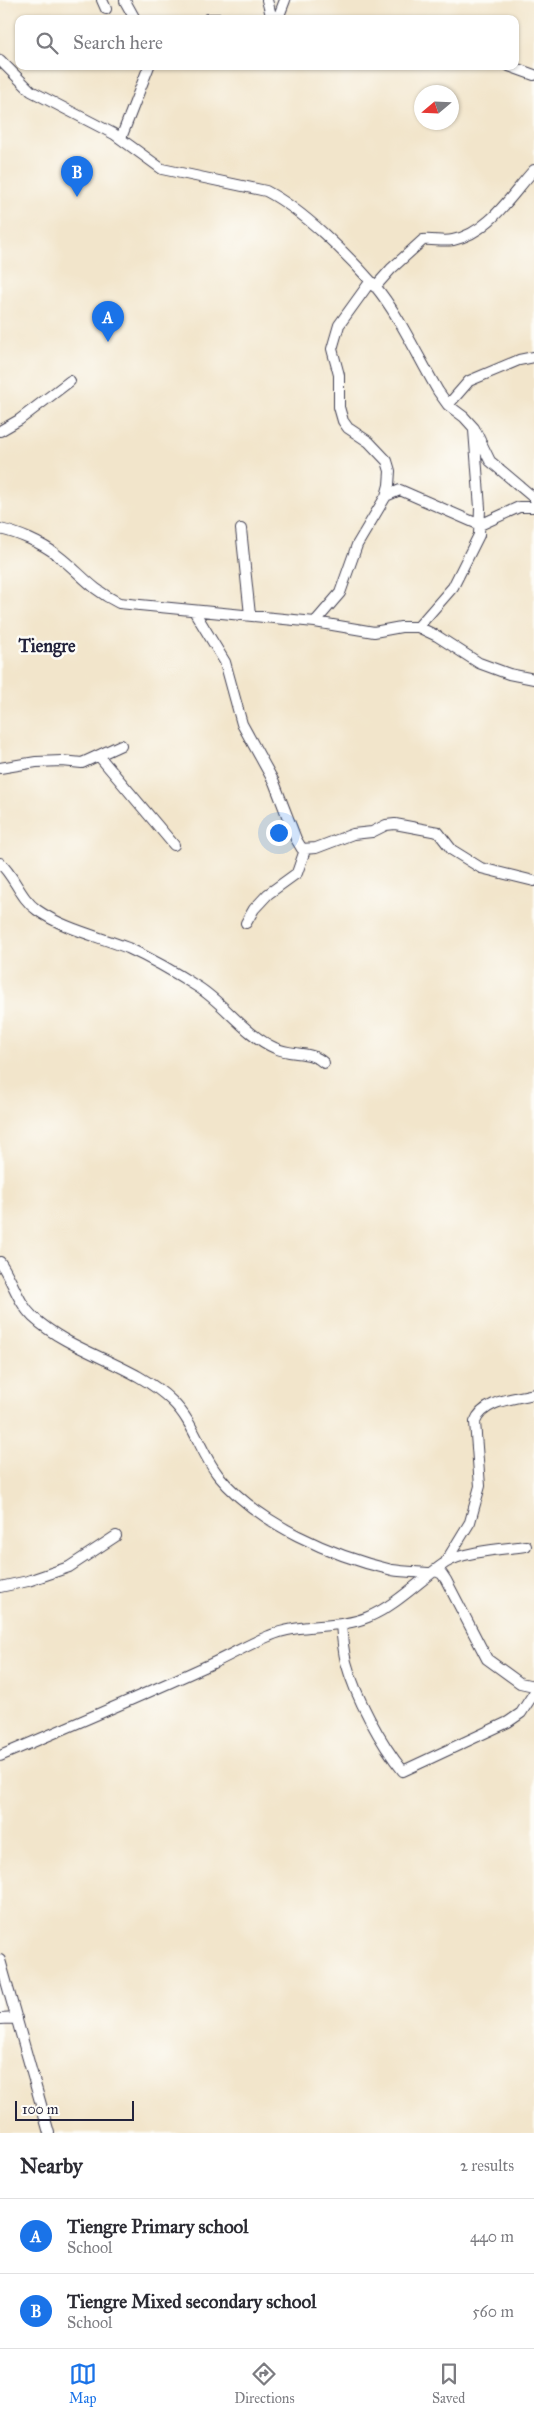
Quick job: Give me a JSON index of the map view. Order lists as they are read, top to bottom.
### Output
{
  "districts": ["Tiengre"],
  "scale_bar": "100 m",
  "north": "left",
  "page": {
    "search": "Search here",
    "pins": ["B", "A"],
    "scale": "100 m",
    "heading": ["Nearby", "2 results"],
    "list": [
      {
        "mark": "A",
        "name": "Tiengre Primary school",
        "note": "School",
        "value": "440 m"
      },
      {
        "mark": "B",
        "name": "Tiengre Mixed secondary school",
        "note": "School",
        "value": "560 m"
      }
    ],
    "nav": ["Map", "Directions", "Saved"]
  }
}
